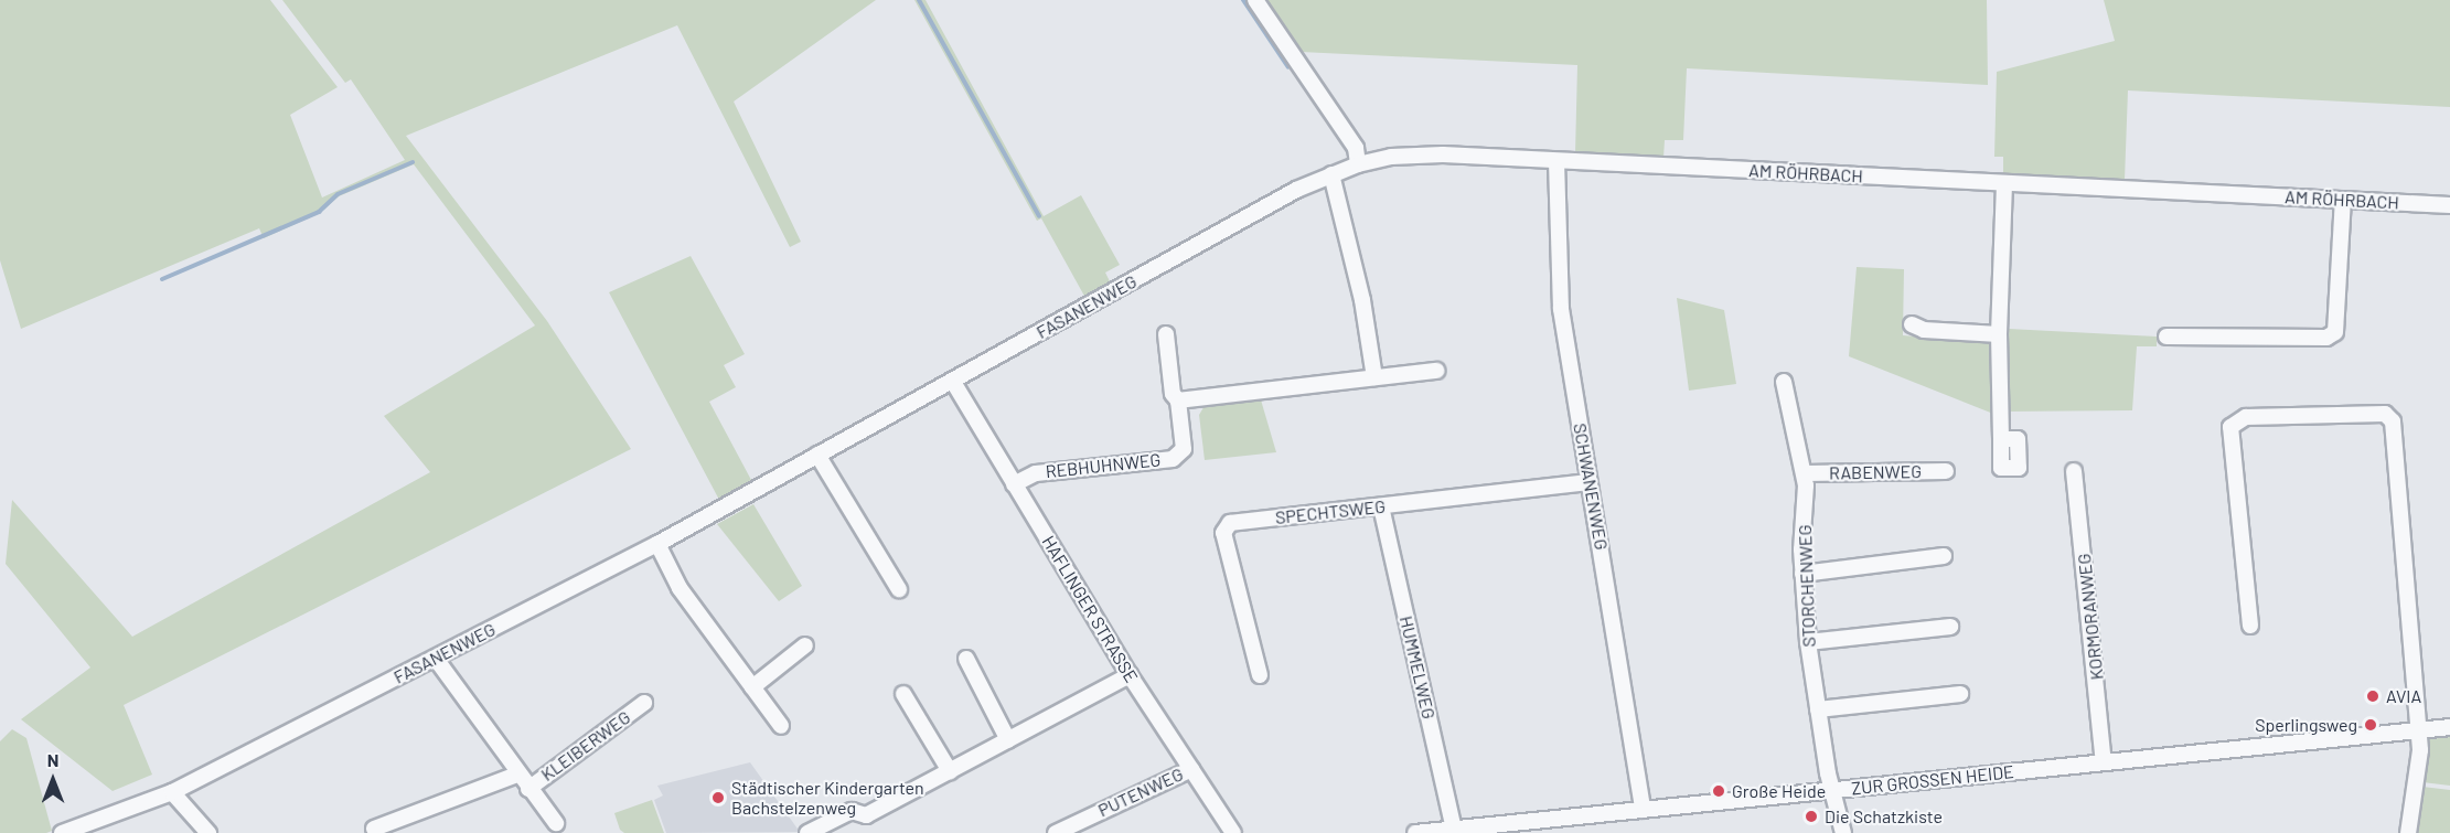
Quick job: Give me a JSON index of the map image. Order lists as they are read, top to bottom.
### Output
{
  "streets": {
    "street": [
      "AM RÖHRBACH",
      "FASANENWEG",
      "REBHUHNWEG",
      "RABENWEG",
      "SCHWANENWEG",
      "SPECHTSWEG",
      "STORCHENWEG",
      "HAFLINGER STRASSE",
      "KORMORANWEG",
      "HUMMELWEG",
      "KLEIBERWEG",
      "ZUR GROSSEN HEIDE",
      "PUTENWEG"
    ]
  },
  "crossings": [
    ["AM RÖHRBACH", "FASANENWEG"],
    ["AM RÖHRBACH", "SCHWANENWEG"],
    ["FASANENWEG", "HAFLINGER STRASSE"],
    ["FASANENWEG", "KLEIBERWEG"],
    ["REBHUHNWEG", "HAFLINGER STRASSE"],
    ["RABENWEG", "STORCHENWEG"],
    ["SCHWANENWEG", "SPECHTSWEG"],
    ["SCHWANENWEG", "ZUR GROSSEN HEIDE"],
    ["SPECHTSWEG", "HUMMELWEG"],
    ["STORCHENWEG", "ZUR GROSSEN HEIDE"],
    ["HAFLINGER STRASSE", "PUTENWEG"],
    ["KORMORANWEG", "ZUR GROSSEN HEIDE"],
    ["HUMMELWEG", "ZUR GROSSEN HEIDE"]
  ],
  "places": [
    "AVIA",
    "Sperlingsweg",
    "Große Heide",
    "Städtischer Kindergarten Bachstelzenweg",
    "Die Schatzkiste"
  ],
  "north": "top"
}
